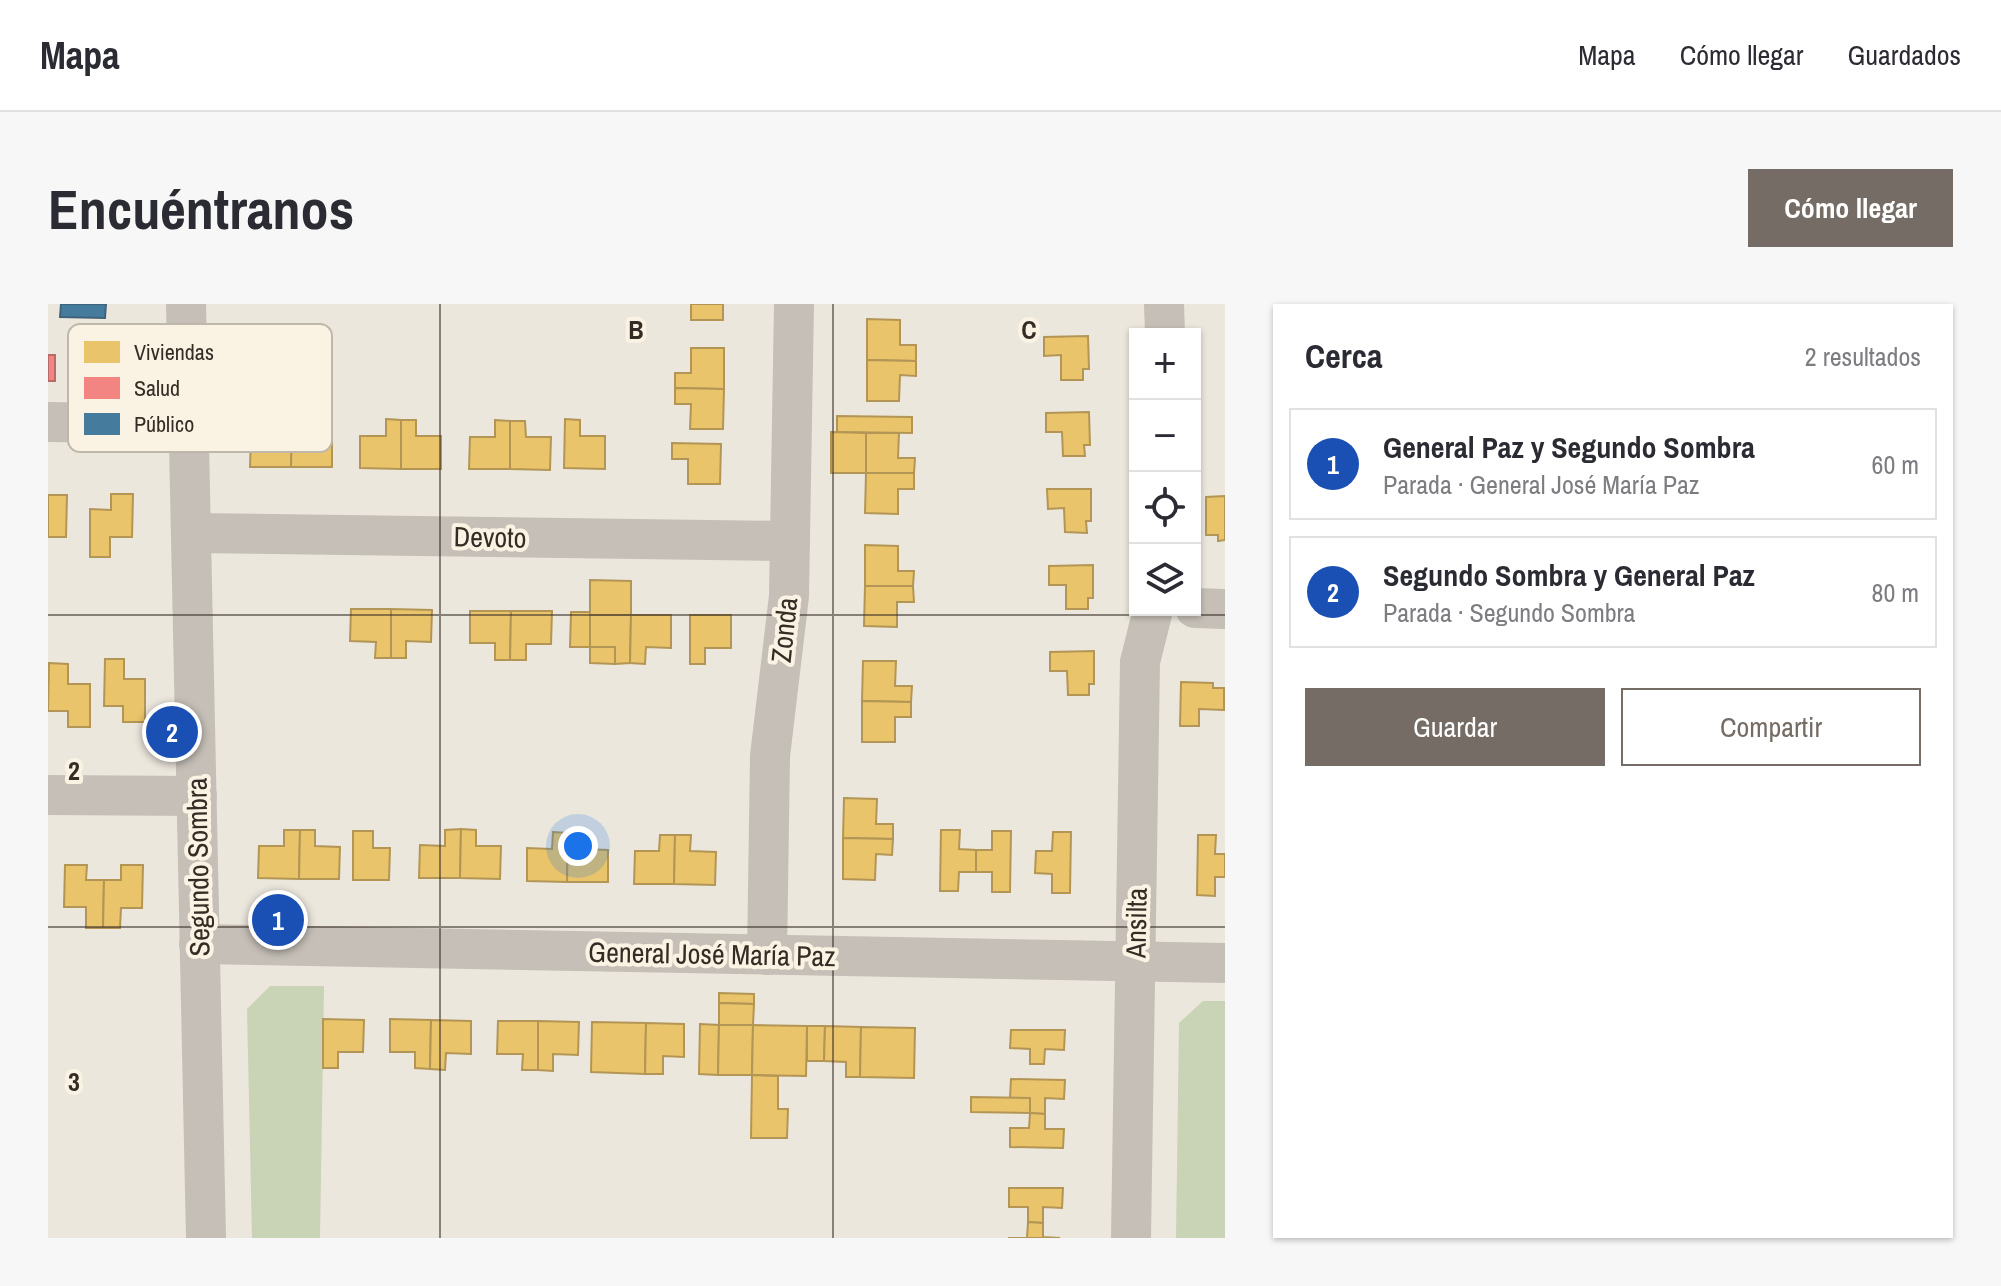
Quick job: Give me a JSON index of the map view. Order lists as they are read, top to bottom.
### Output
{
  "streets": {
    "street": [
      "Devoto",
      "Zonda",
      "Segundo Sombra",
      "Ansilta",
      "General José María Paz"
    ]
  },
  "crossings": [
    ["Devoto", "Zonda"],
    ["Devoto", "Segundo Sombra"],
    ["Zonda", "General José María Paz"],
    ["Segundo Sombra", "General José María Paz"],
    ["Ansilta", "General José María Paz"]
  ],
  "legend": ["Viviendas", "Salud", "Público"],
  "page": {
    "header": "Mapa",
    "nav": ["Mapa", "Cómo llegar", "Guardados"],
    "buttons": [
      "Cómo llegar",
      ["Guardar", "Compartir"]
    ],
    "title": "Encuéntranos",
    "heading": ["Cerca", "2 resultados"],
    "map_buttons": ["+", "−"],
    "list": [
      {
        "mark": "1",
        "name": "General Paz y Segundo Sombra",
        "note": "Parada · General José María Paz",
        "value": "60 m"
      },
      {
        "mark": "2",
        "name": "Segundo Sombra y General Paz",
        "note": "Parada · Segundo Sombra",
        "value": "80 m"
      }
    ],
    "pins": ["2", "1"]
  },
  "grid": {
    "columns": ["B", "C"],
    "rows": ["2", "3"]
  }
}
